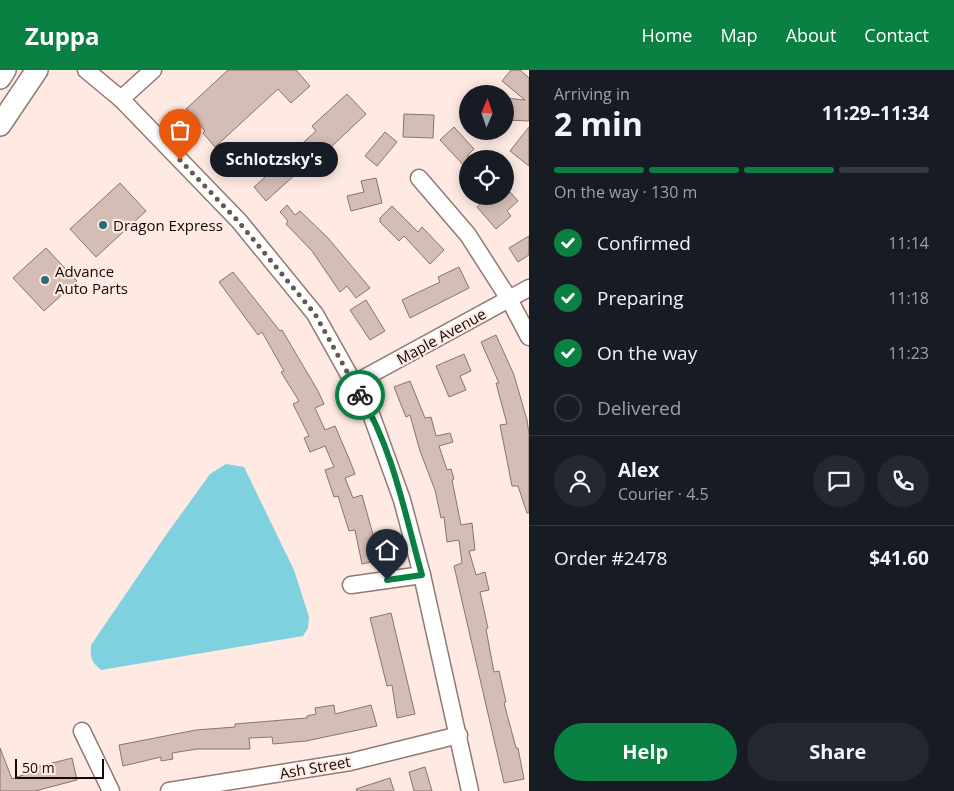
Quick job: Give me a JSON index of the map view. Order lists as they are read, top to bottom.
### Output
{
  "streets": {
    "street": ["Maple Avenue", "Ash Street"]
  },
  "places": ["Schlotzsky's", "Dragon Express", "Advance Auto Parts"],
  "scale_bar": "50 m",
  "north": "top",
  "page": {
    "header": "Zuppa",
    "nav": [
      "Home",
      "Map",
      "About",
      "Contact"
    ],
    "heading": ["2 min", "Arriving in", "11:29–11:34"],
    "panel": [
      "Alex",
      "Courier · 4.5",
      "Order #2478",
      "$41.60"
    ],
    "bubble": "Schlotzsky's",
    "bar": "On the way · 130 m",
    "list": [
      ["Confirmed", "11:14"],
      ["Preparing", "11:18"],
      ["On the way", "11:23"],
      "Delivered"
    ],
    "buttons": ["Help", "Share"],
    "scale": "50 m"
  }
}
